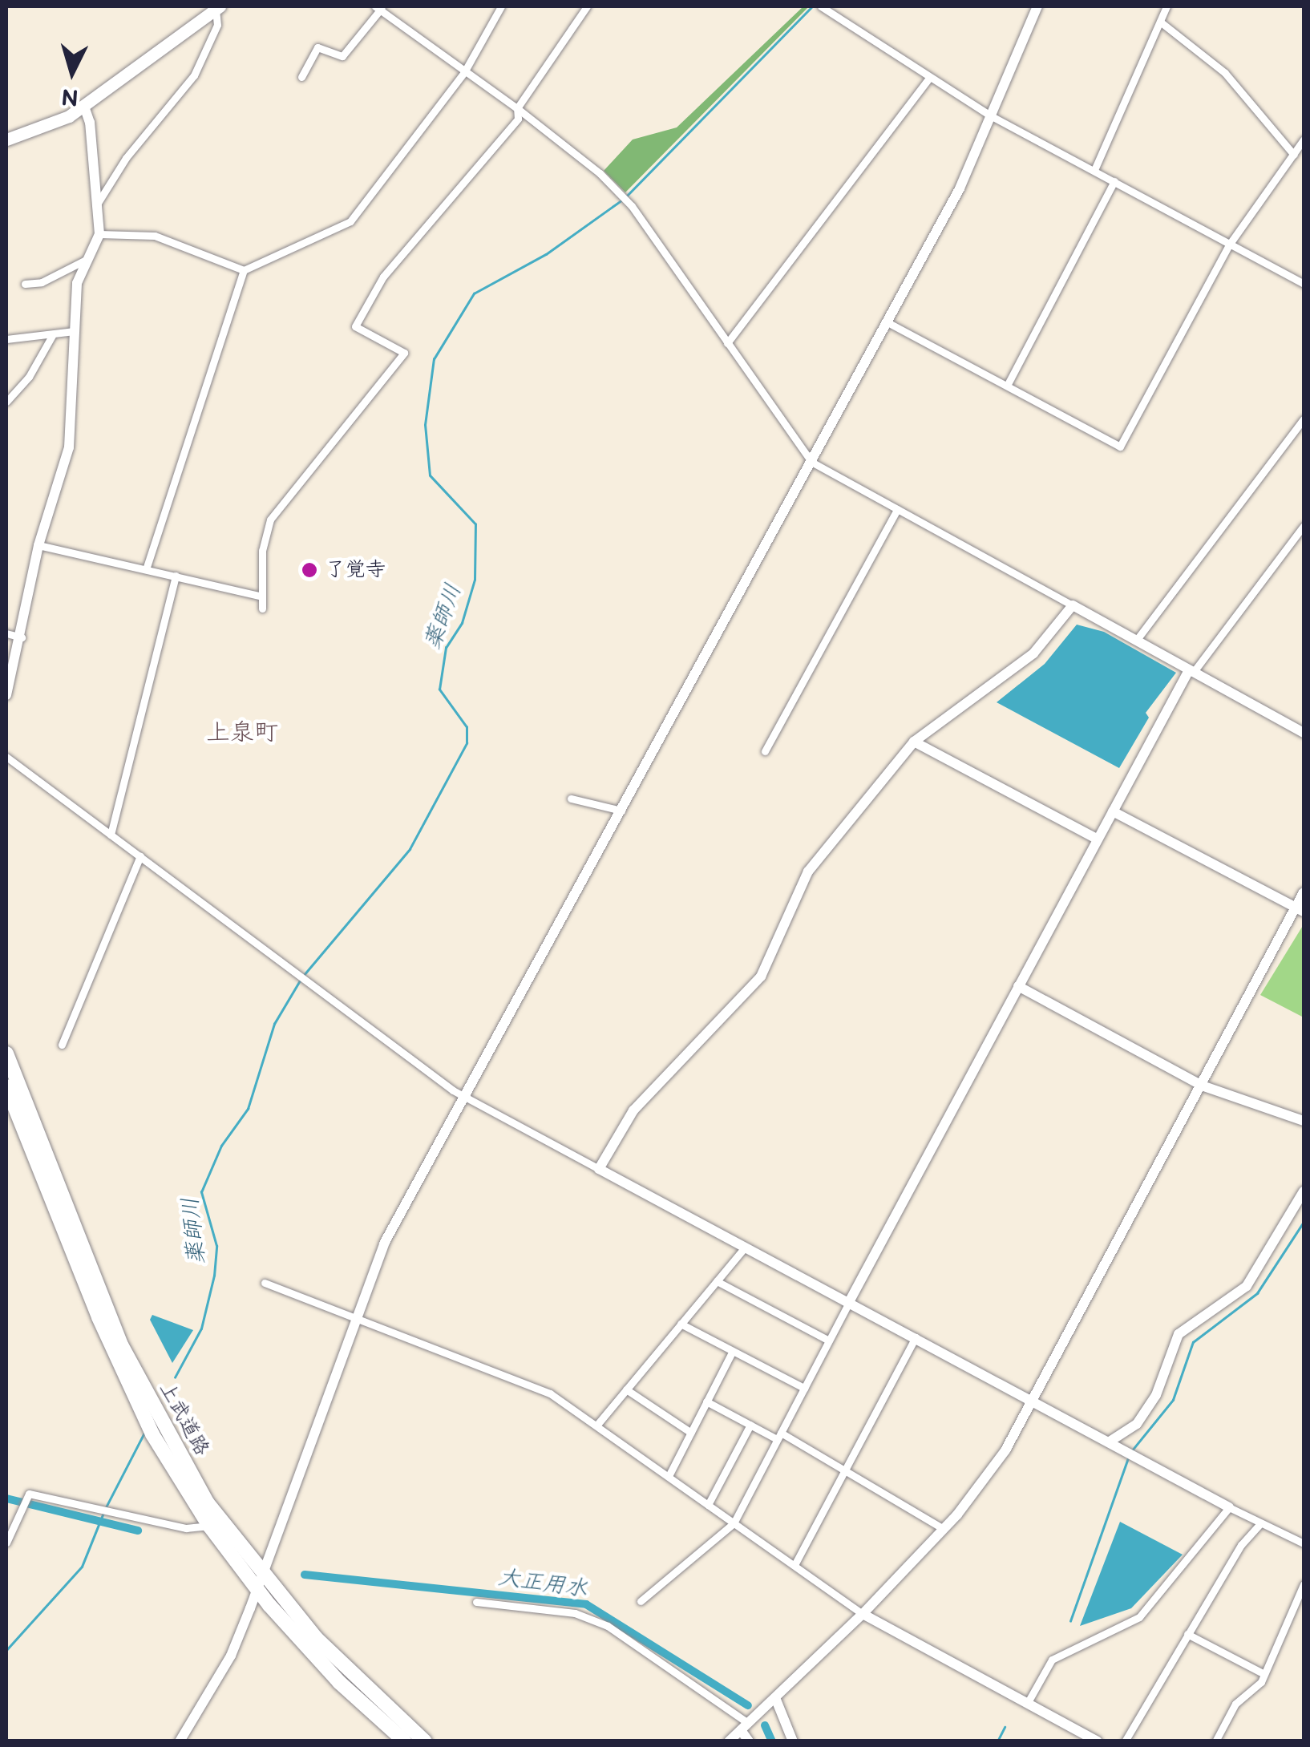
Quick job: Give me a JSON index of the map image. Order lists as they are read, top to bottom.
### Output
{
  "streets": {
    "highway": ["上武道路"]
  },
  "districts": ["上泉町"],
  "water": ["薬師川", "大正用水"],
  "places": ["了覚寺"],
  "north": "bottom"
}
